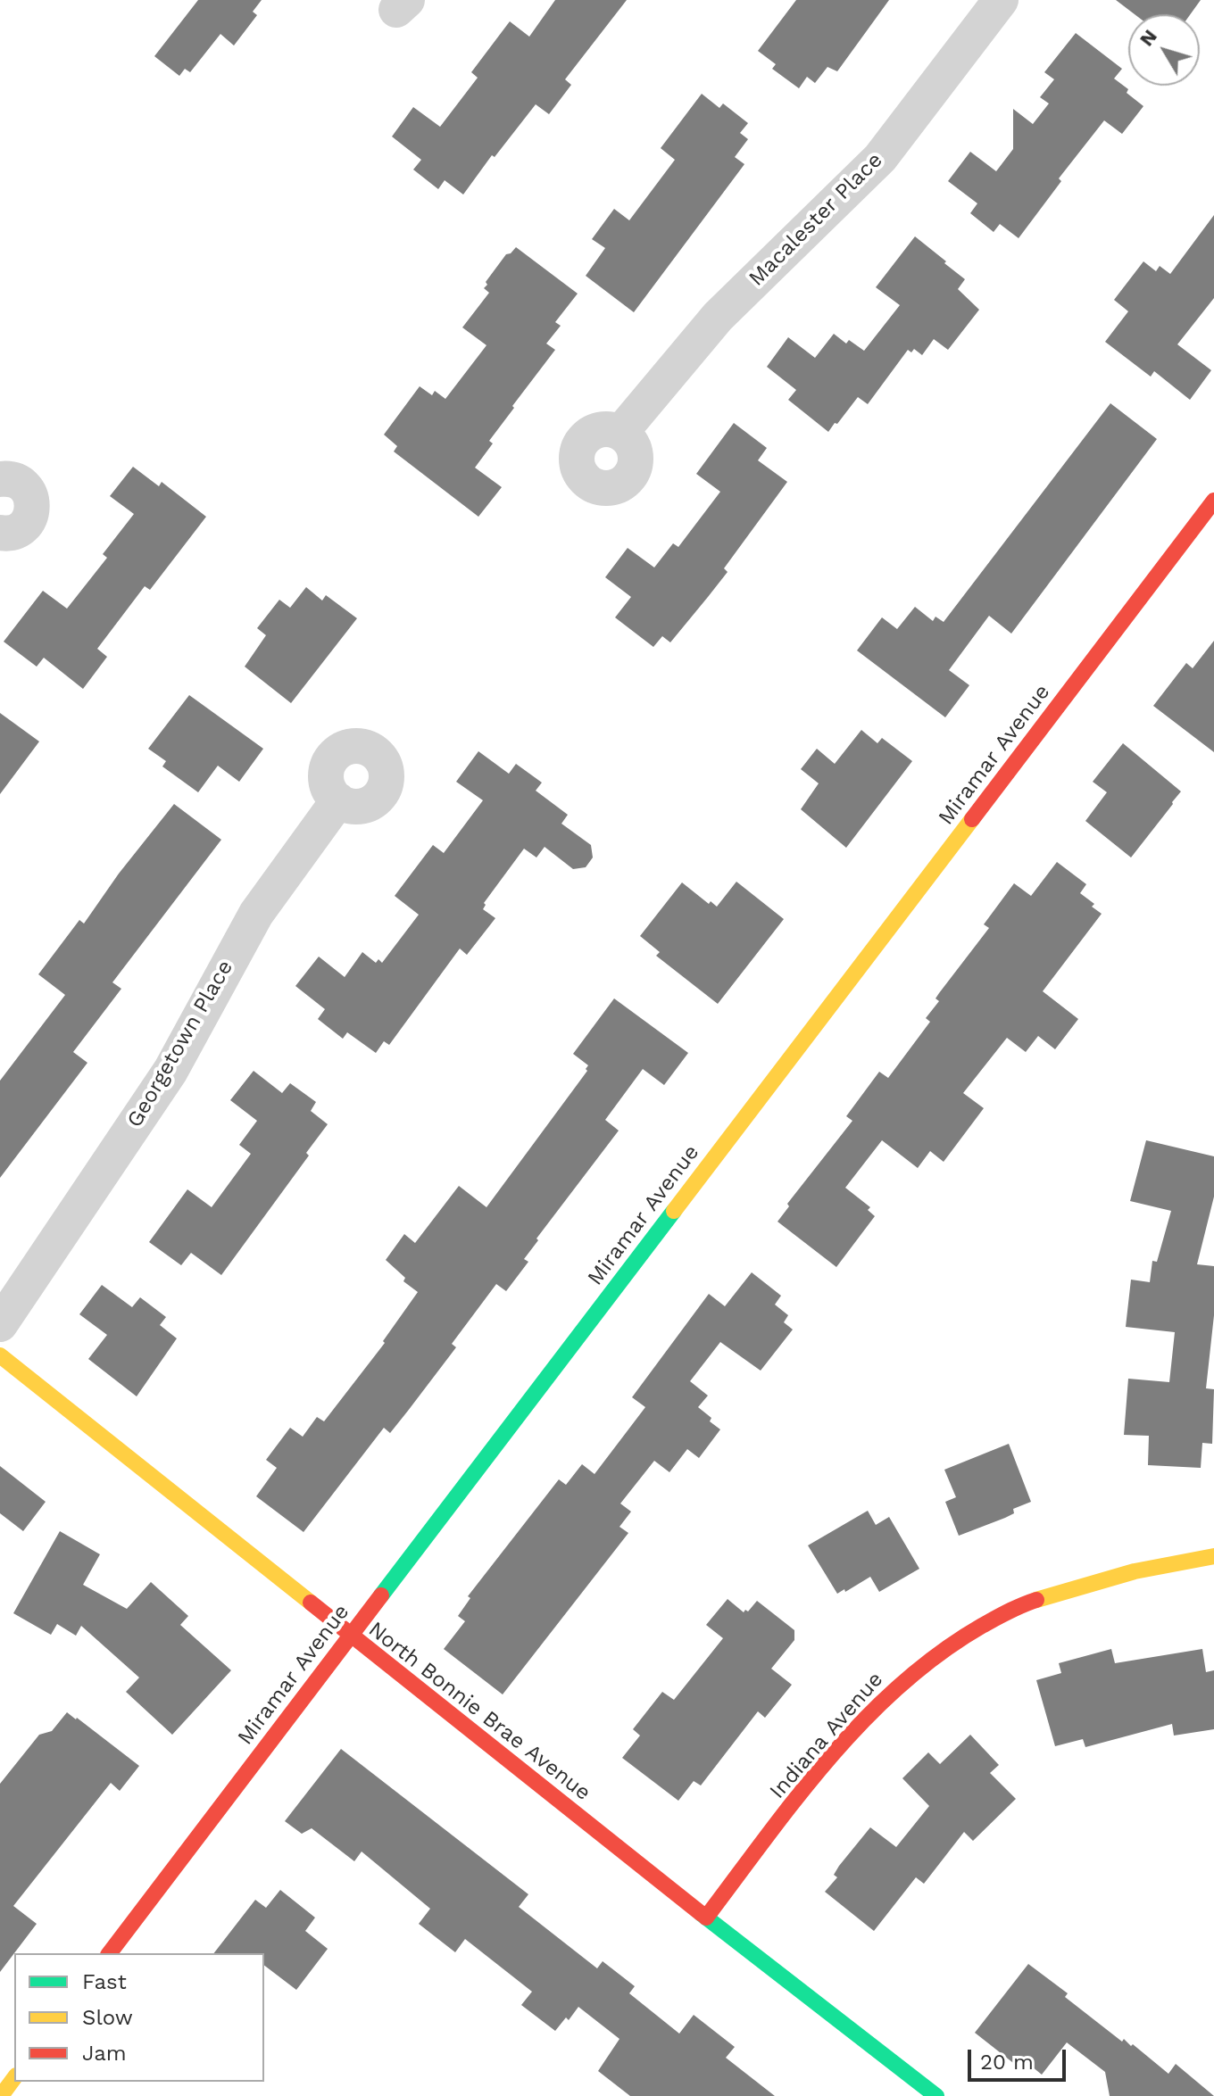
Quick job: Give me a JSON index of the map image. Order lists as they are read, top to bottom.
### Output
{
  "streets": {
    "street": [
      "Macalester Place",
      "Miramar Avenue",
      "Georgetown Place",
      "North Bonnie Brae Avenue",
      "Indiana Avenue"
    ]
  },
  "crossings": [
    ["Miramar Avenue", "North Bonnie Brae Avenue"],
    ["North Bonnie Brae Avenue", "Indiana Avenue"]
  ],
  "legend": ["Fast", "Slow", "Jam"],
  "scale_bar": "20 m",
  "north": "top left"
}
